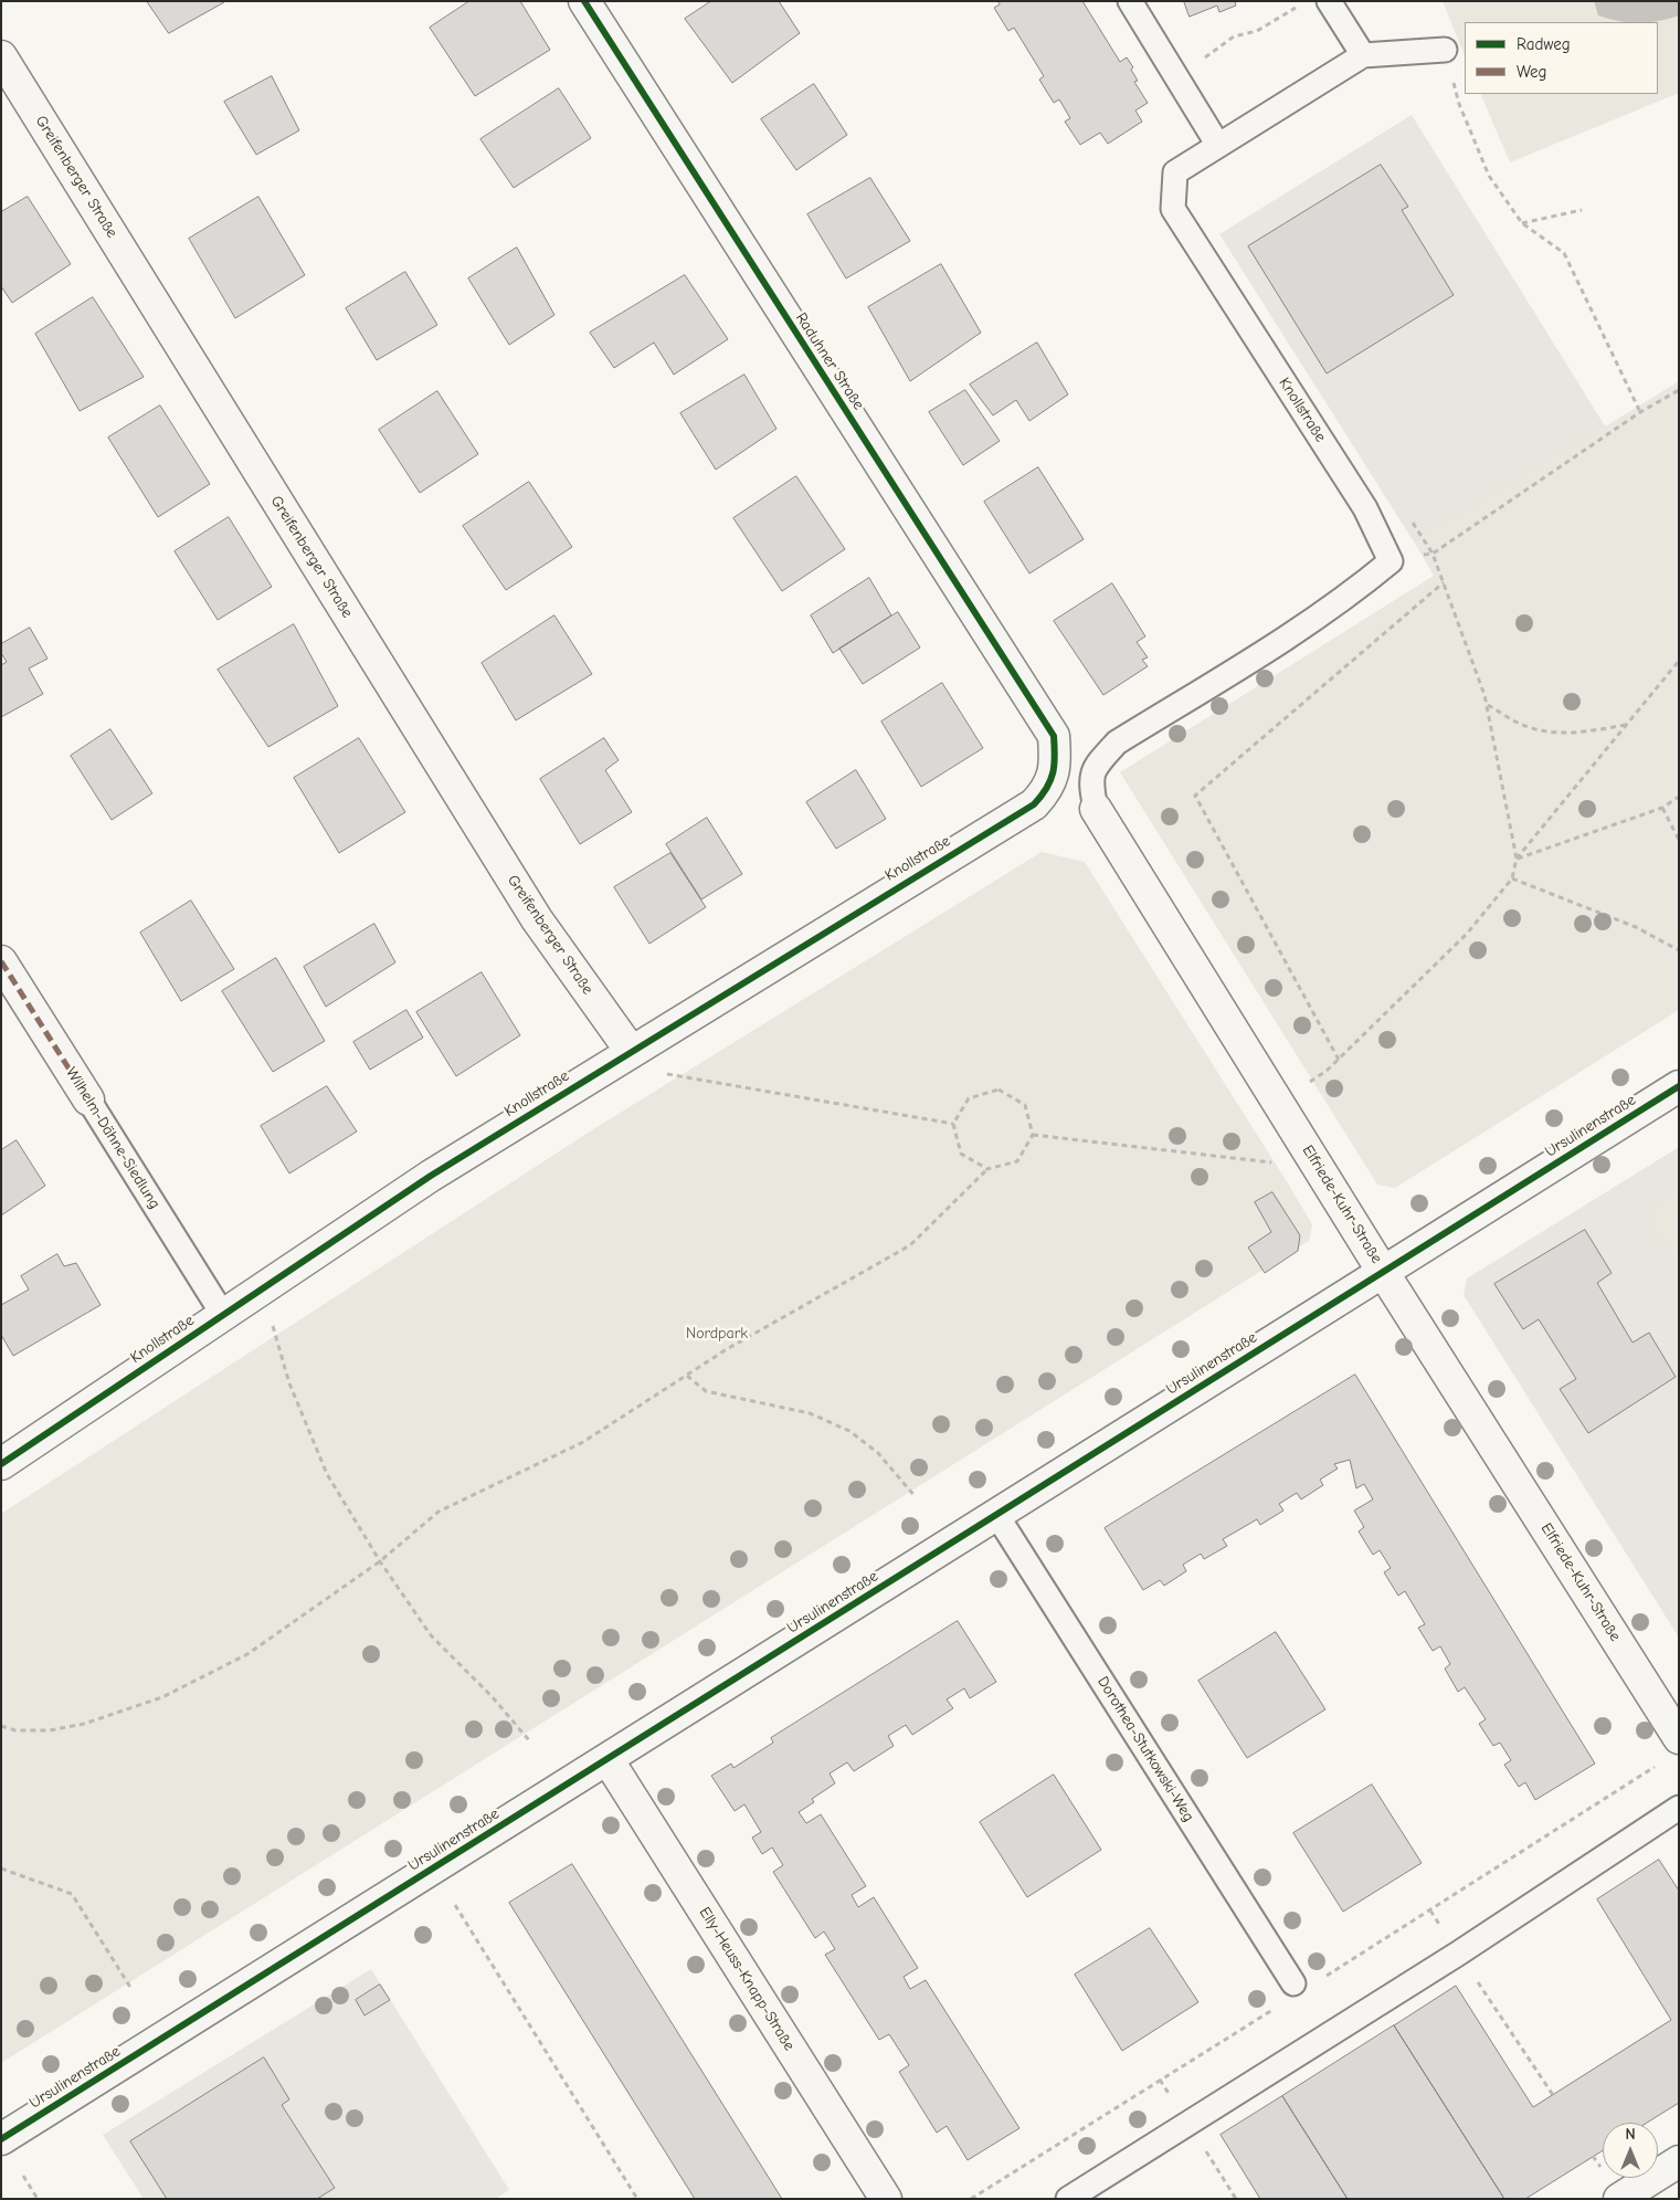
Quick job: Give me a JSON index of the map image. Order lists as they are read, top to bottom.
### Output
{
  "streets": {
    "street": [
      "Greifenberger Straße",
      "Raduhner Straße",
      "Knollstraße",
      "Ursulinenstraße",
      "Wilhelm-Dähne-Siedlung",
      "Elfriede-Kuhr-Straße",
      "Elly-Heuss-Knapp-Straße"
    ],
    "lane": ["Dorothea-Stutkowski-Weg"]
  },
  "crossings": [
    ["Greifenberger Straße", "Knollstraße"],
    ["Raduhner Straße", "Knollstraße"],
    ["Knollstraße", "Wilhelm-Dähne-Siedlung"],
    ["Ursulinenstraße", "Elfriede-Kuhr-Straße"],
    ["Ursulinenstraße", "Dorothea-Stutkowski-Weg"],
    ["Ursulinenstraße", "Elly-Heuss-Knapp-Straße"]
  ],
  "parks": ["Nordpark"],
  "legend": ["Radweg", "Weg"],
  "north": "top"
}
